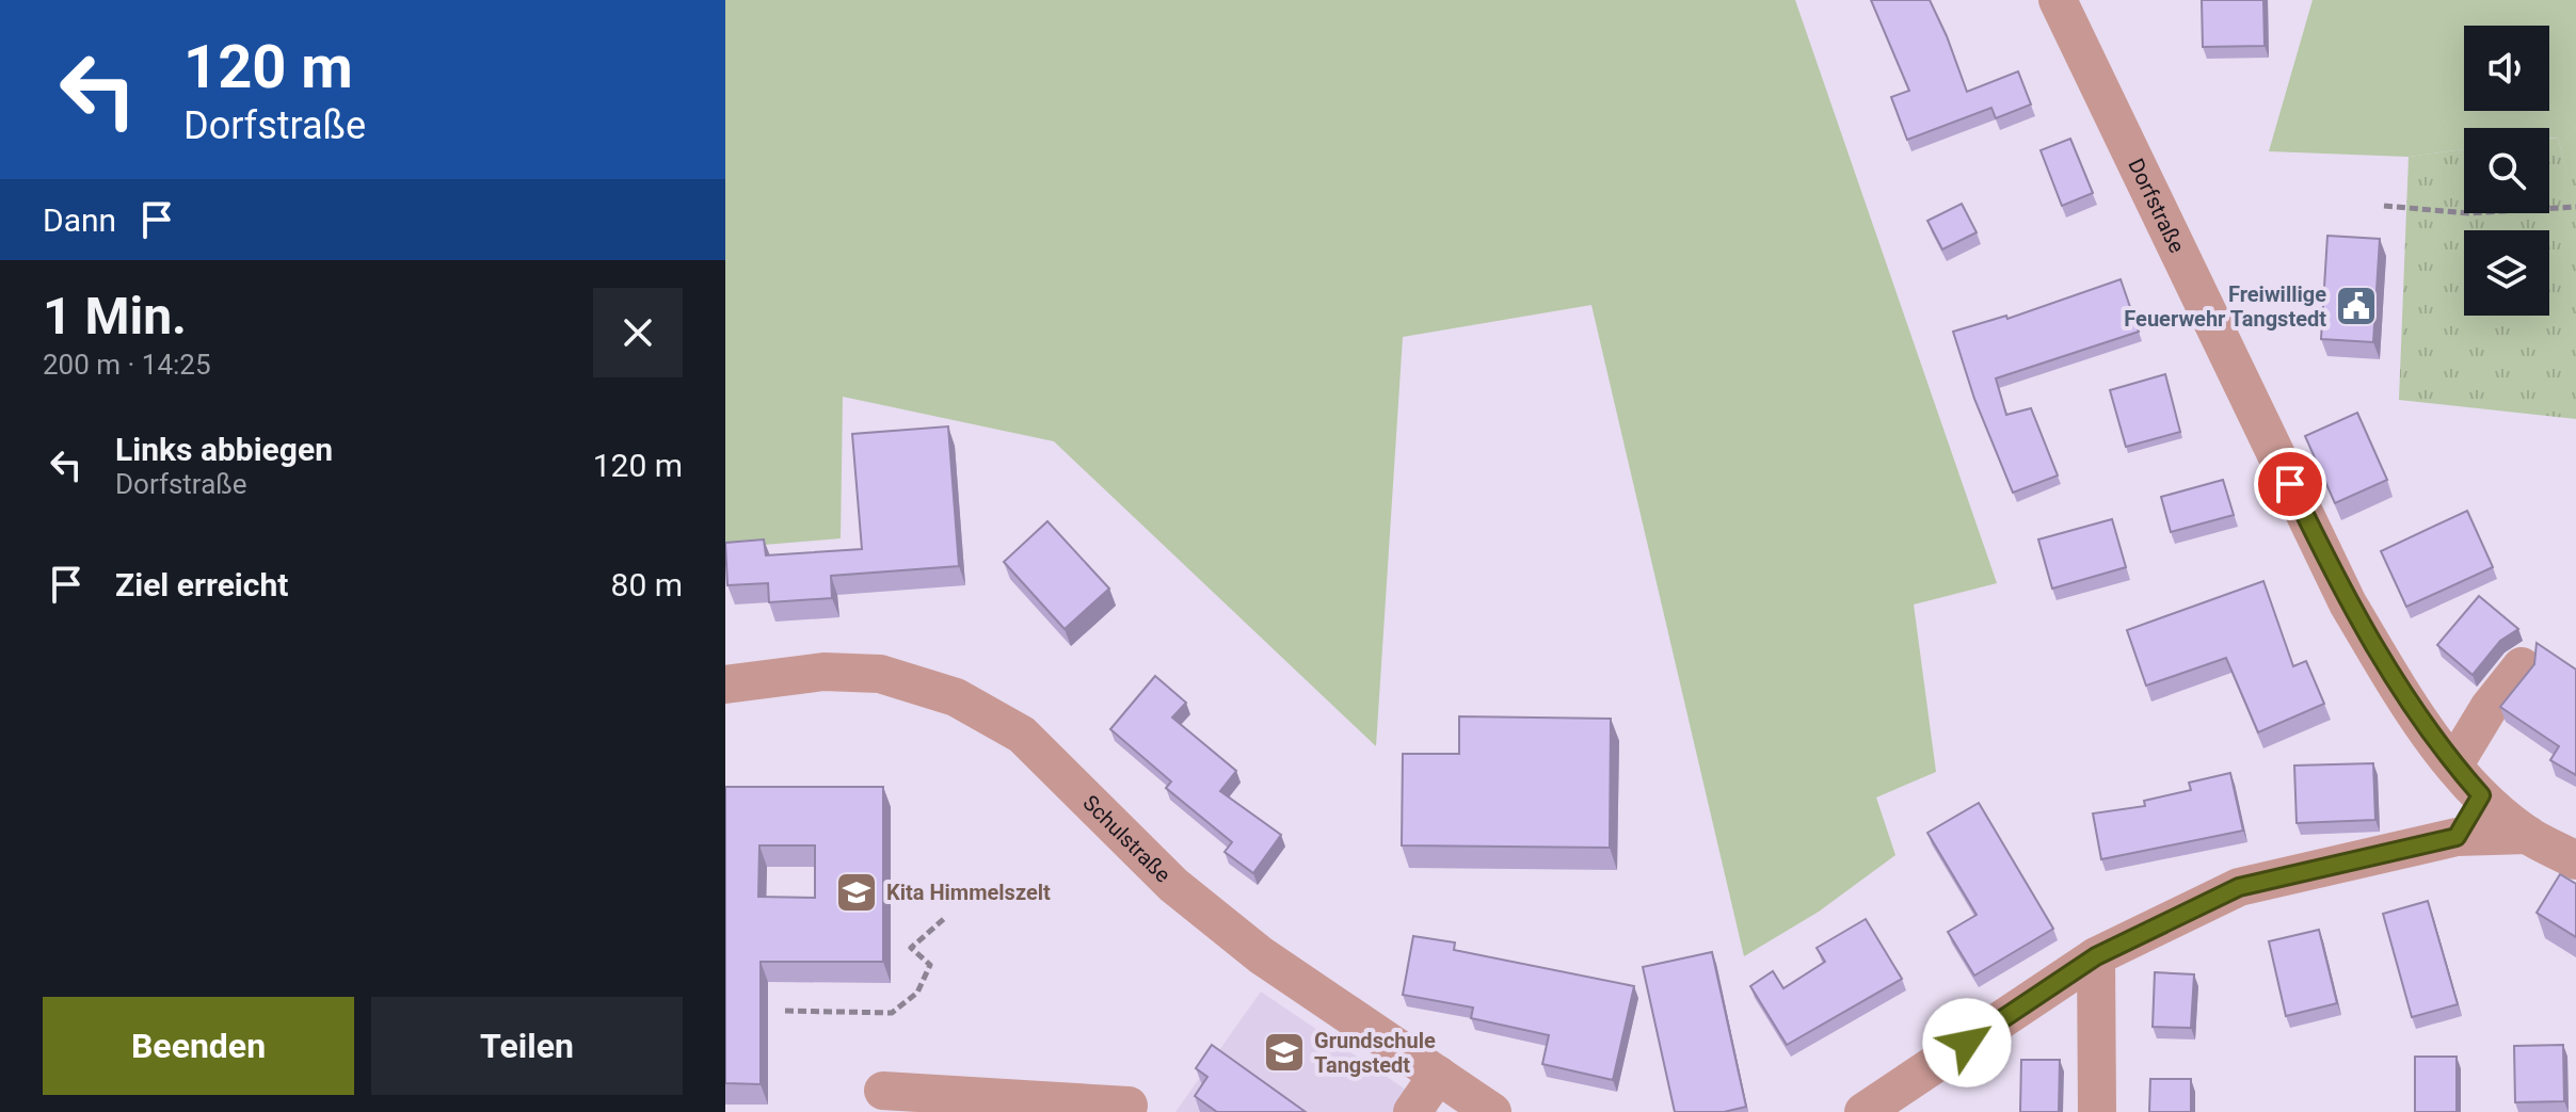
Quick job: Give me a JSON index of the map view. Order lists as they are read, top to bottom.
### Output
{
  "streets": {
    "street": ["Dorfstraße", "Schulstraße"]
  },
  "places": {
    "public building": ["Freiwillige Feuerwehr Tangstedt"],
    "school or university": ["Kita Himmelszelt", "Grundschule Tangstedt"]
  },
  "page": {
    "turn": ["120 m", "Dorfstraße"],
    "then": "Dann",
    "heading": ["1 Min.", "200 m · 14:25"],
    "list": [
      {
        "name": "Links abbiegen",
        "note": "Dorfstraße",
        "value": "120 m"
      },
      {
        "name": "Ziel erreicht",
        "value": "80 m"
      }
    ],
    "buttons": ["Beenden", "Teilen"]
  }
}
